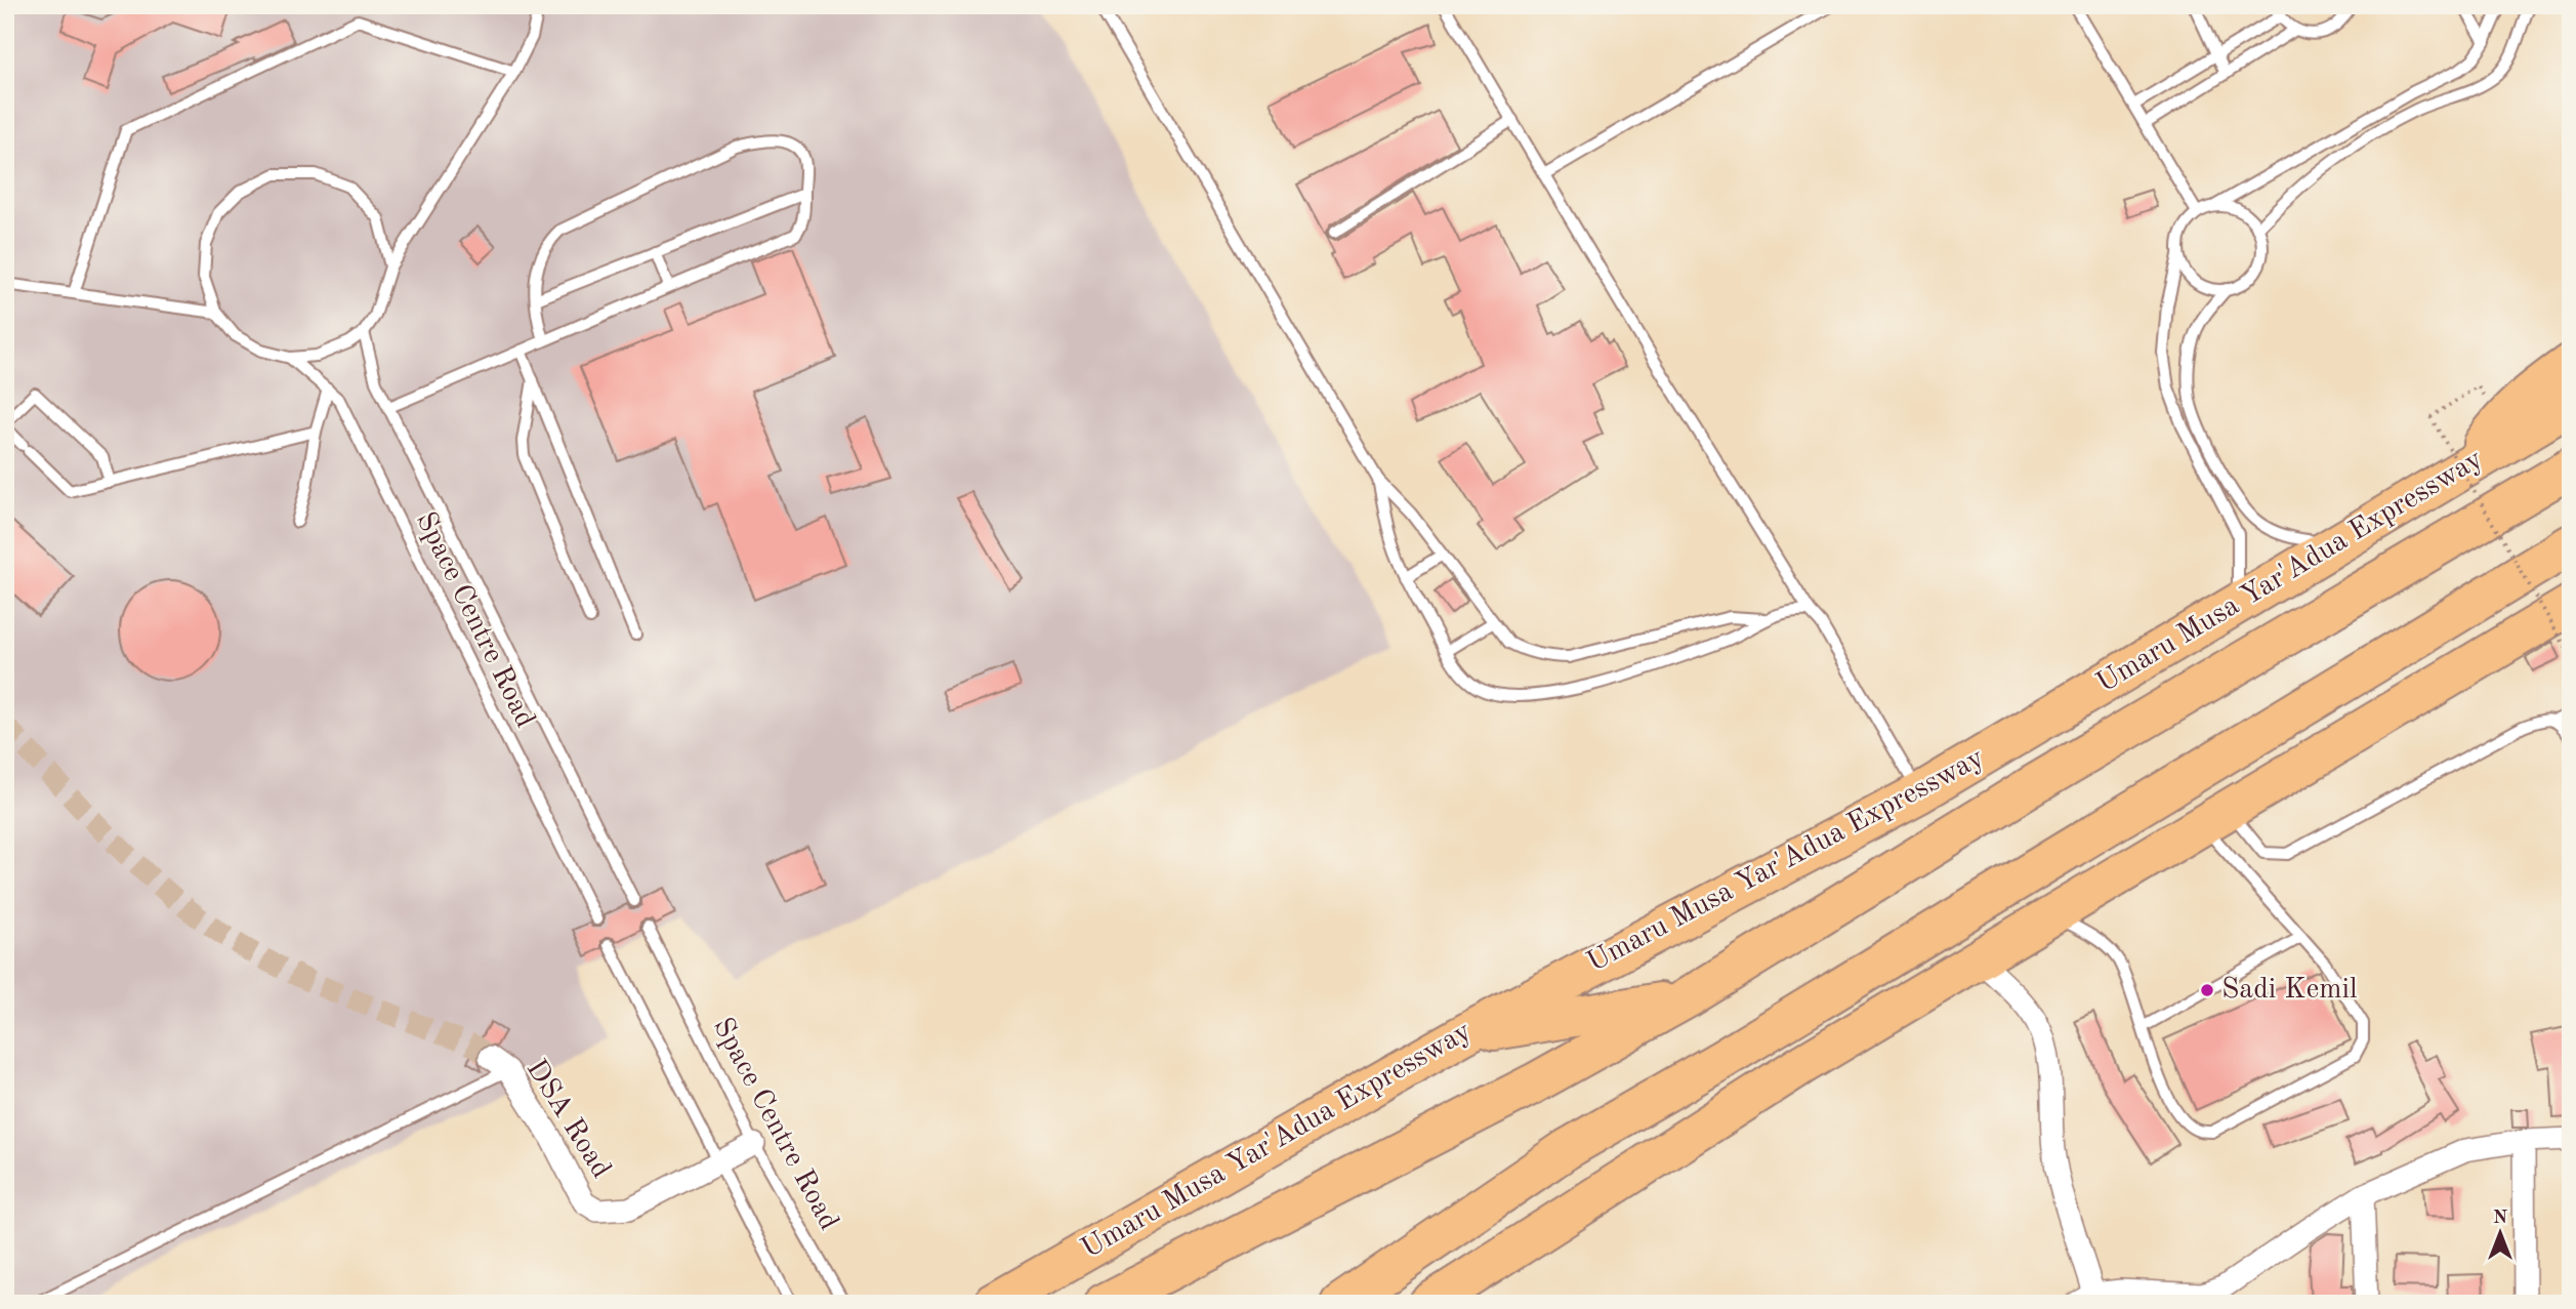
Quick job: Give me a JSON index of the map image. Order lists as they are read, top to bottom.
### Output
{
  "streets": {
    "highway": ["Umaru Musa Yar'Adua Expressway"],
    "street": ["DSA Road"],
    "lane": ["Space Centre Road"]
  },
  "crossings": [
    ["Space Centre Road", "DSA Road"]
  ],
  "places": ["Sadi Kemil"],
  "north": "top"
}
